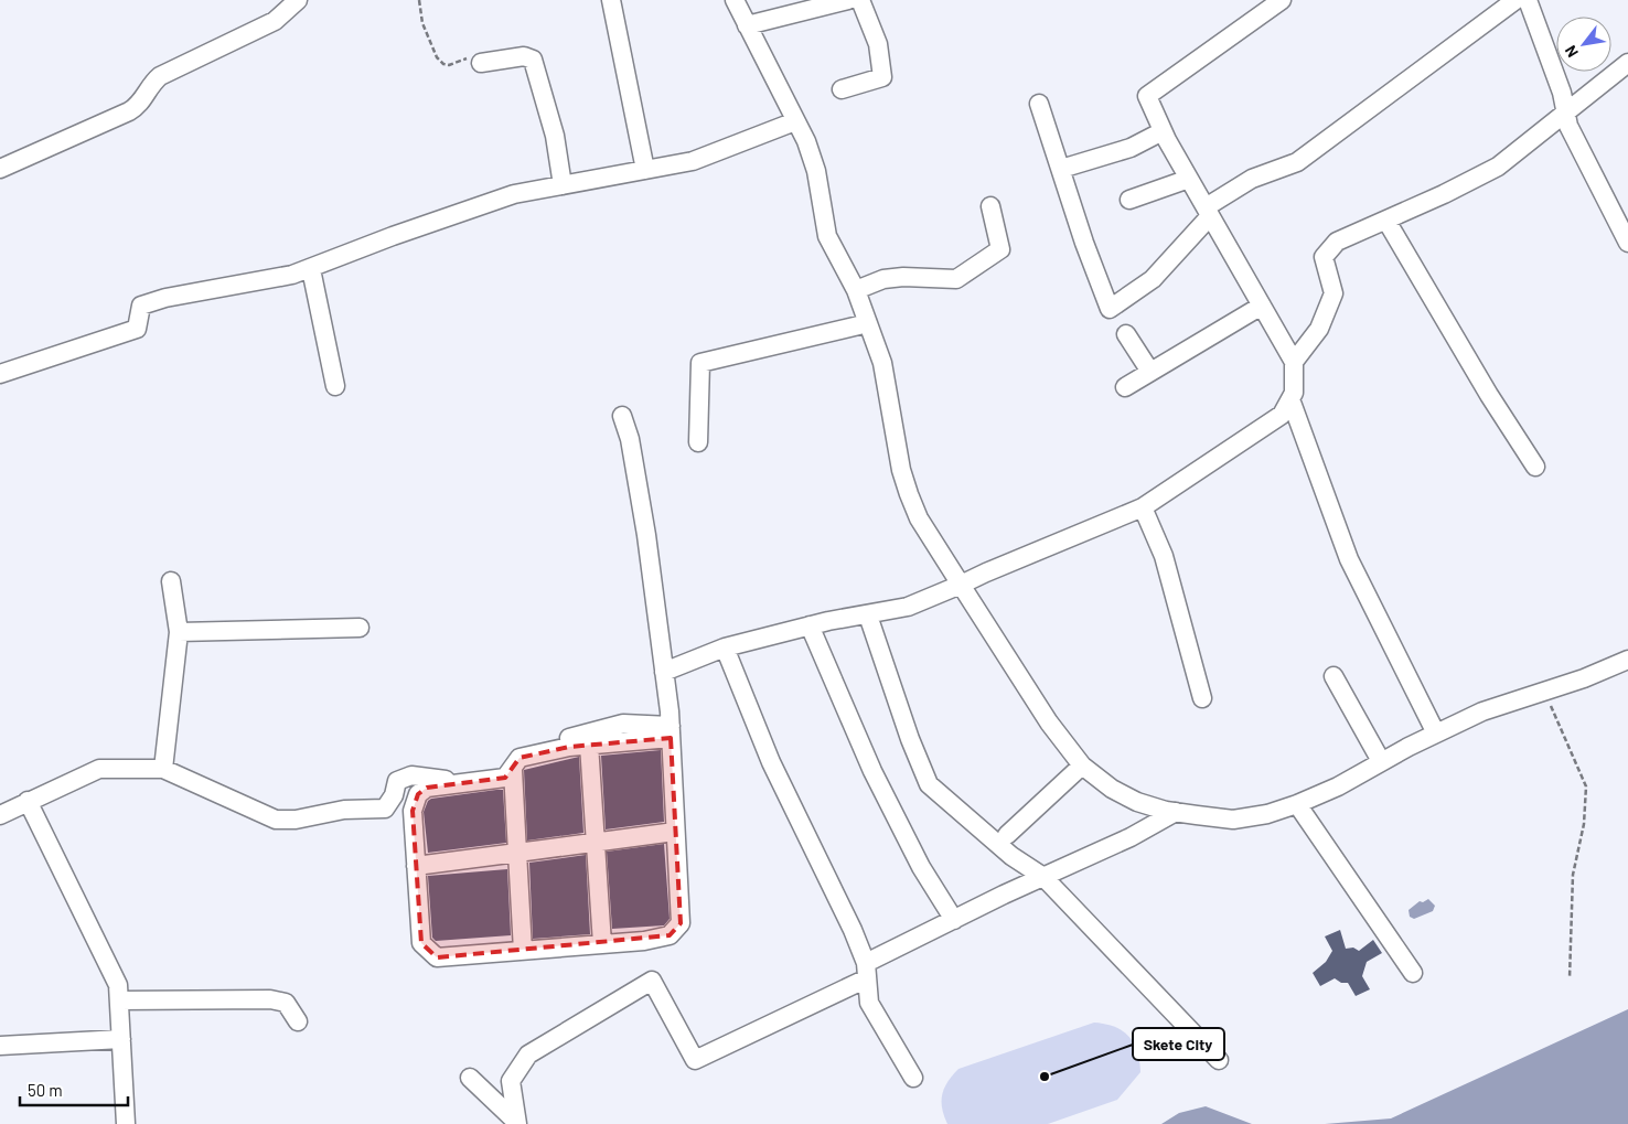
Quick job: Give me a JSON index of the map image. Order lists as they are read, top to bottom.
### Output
{
  "places": ["Skete City"],
  "scale_bar": "50 m",
  "north": "bottom left"
}
